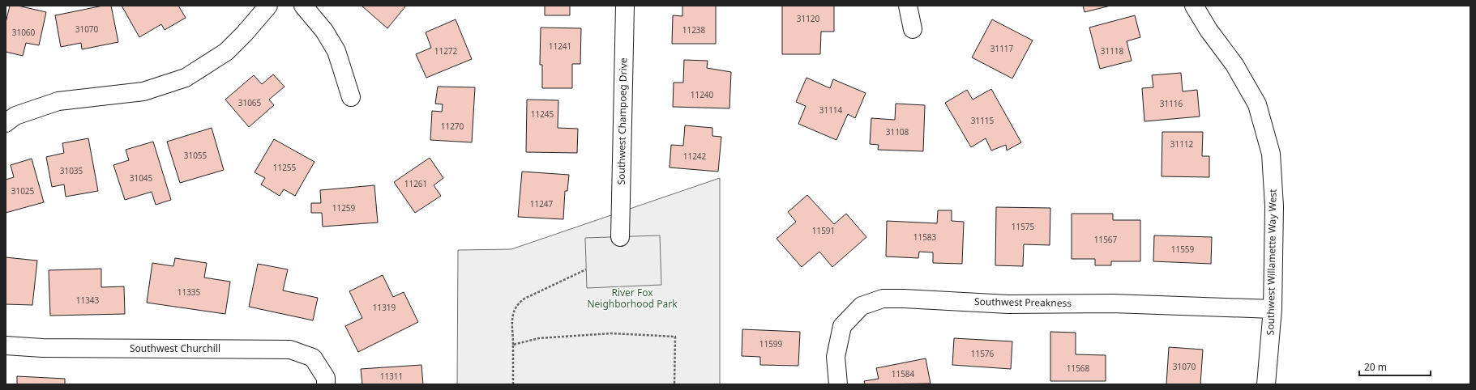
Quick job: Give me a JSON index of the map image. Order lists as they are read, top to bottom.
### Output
{
  "streets": {
    "street": [
      "Southwest Champoeg Drive",
      "Southwest Willamette Way West",
      "Southwest Preakness",
      "Southwest Churchill"
    ]
  },
  "crossings": [
    ["Southwest Willamette Way West", "Southwest Preakness"]
  ],
  "parks": ["River Fox Neighborhood Park"],
  "house_numbers": [
    "31120",
    "31070",
    "11238",
    "31060",
    "11241",
    "31117",
    "11272",
    "31118",
    "11240",
    "31065",
    "31116",
    "31114",
    "11245",
    "31115",
    "11270",
    "31108",
    "31112",
    "31055",
    "11242",
    "11255",
    "31035",
    "31045",
    "11261",
    "31025",
    "11247",
    "11259",
    "11575",
    "11591",
    "11583",
    "11567",
    "11559",
    "11335",
    "11343",
    "11319",
    "11599",
    "11576",
    "31070",
    "11568",
    "11584",
    "11311"
  ],
  "scale_bar": "20 m"
}
